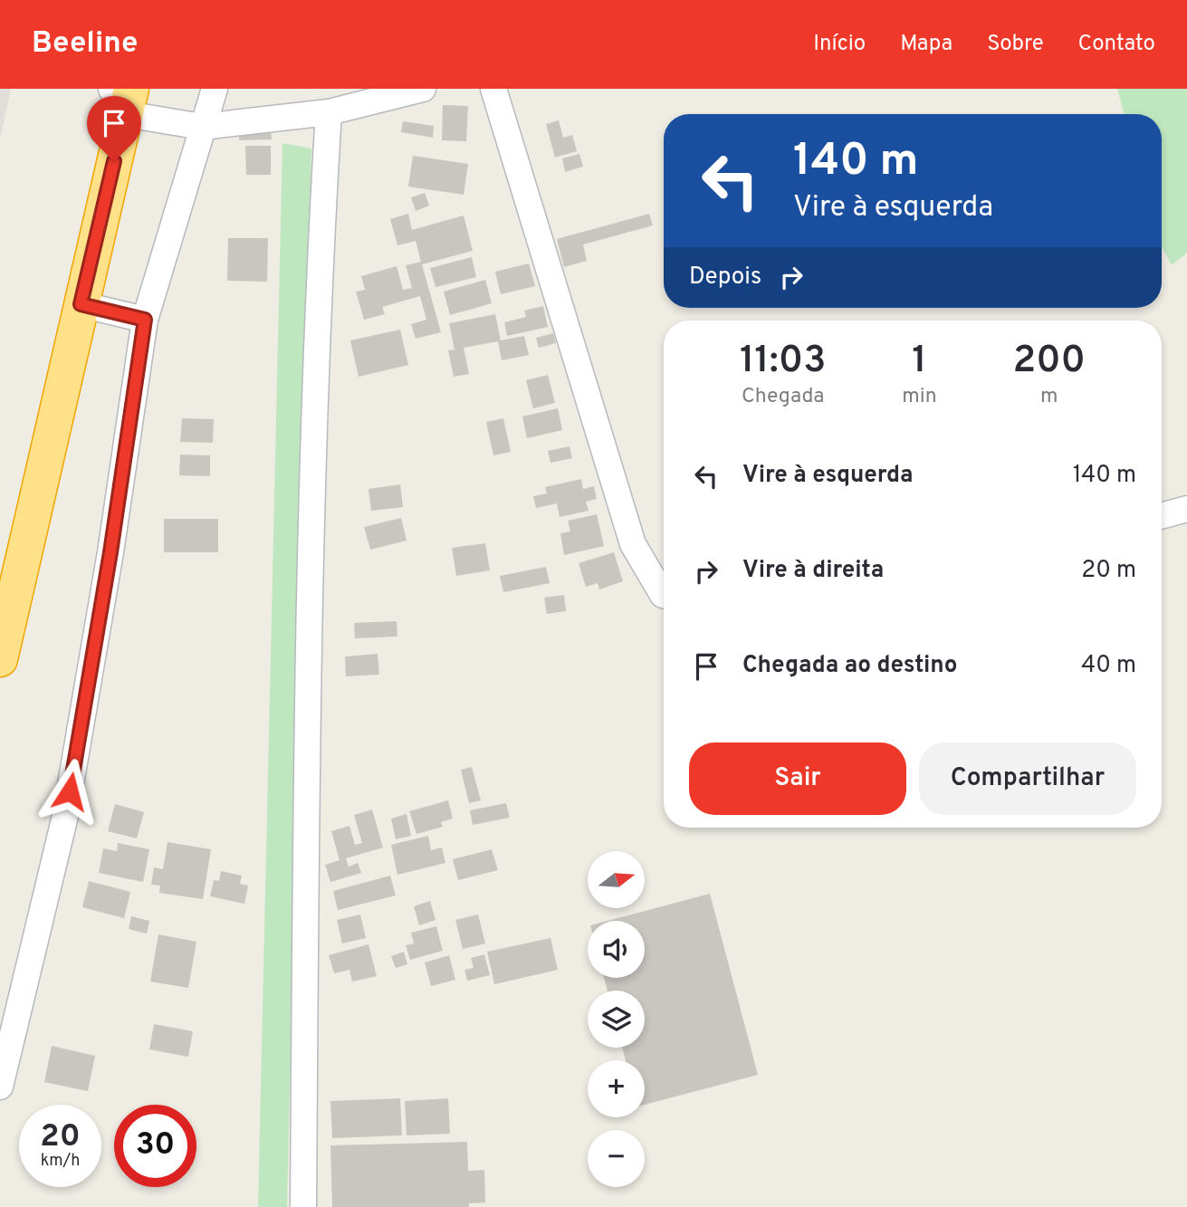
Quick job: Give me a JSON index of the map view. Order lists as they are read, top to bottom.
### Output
{
  "north": "right",
  "page": {
    "header": "Beeline",
    "nav": [
      "Início",
      "Mapa",
      "Sobre",
      "Contato"
    ],
    "turn": ["140 m", "Vire à esquerda"],
    "then": "Depois",
    "eta": [
      "11:03",
      "Chegada",
      "1",
      "min",
      "200",
      "m"
    ],
    "list": [
      {
        "name": "Vire à esquerda",
        "value": "140 m"
      },
      {
        "name": "Vire à direita",
        "value": "20 m"
      },
      {
        "name": "Chegada ao destino",
        "value": "40 m"
      }
    ],
    "buttons": ["Sair", "Compartilhar"],
    "map_buttons": ["+", "−"],
    "speed": "20 km/h",
    "limit": "30"
  }
}
